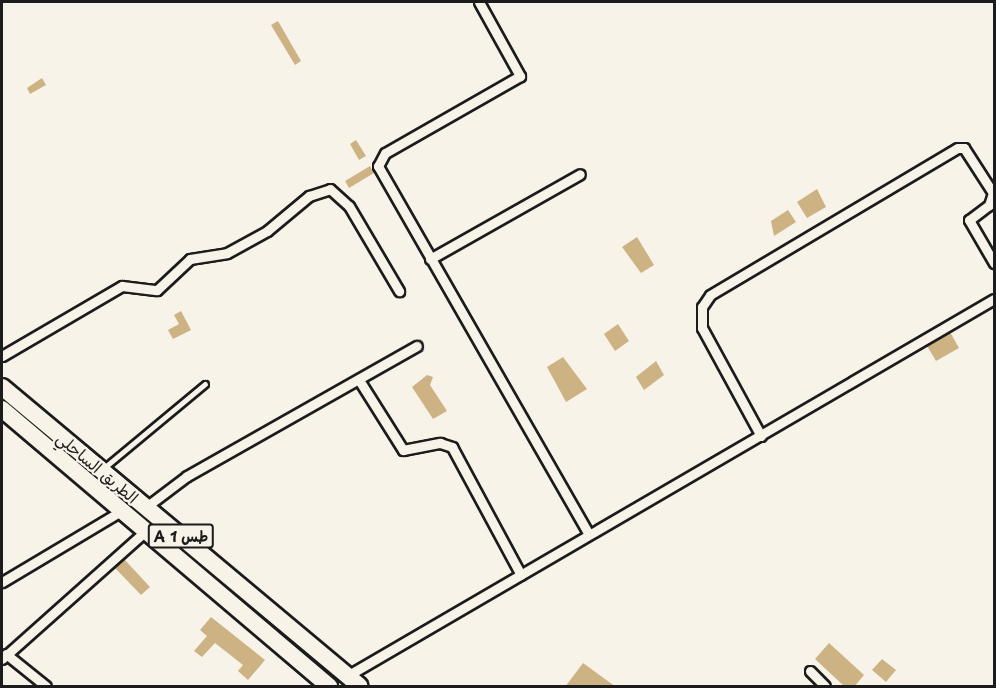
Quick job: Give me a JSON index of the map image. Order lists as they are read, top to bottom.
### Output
{
  "streets": {
    "highway": ["الطريق الساحلي", "A 1 طس"]
  }
}
